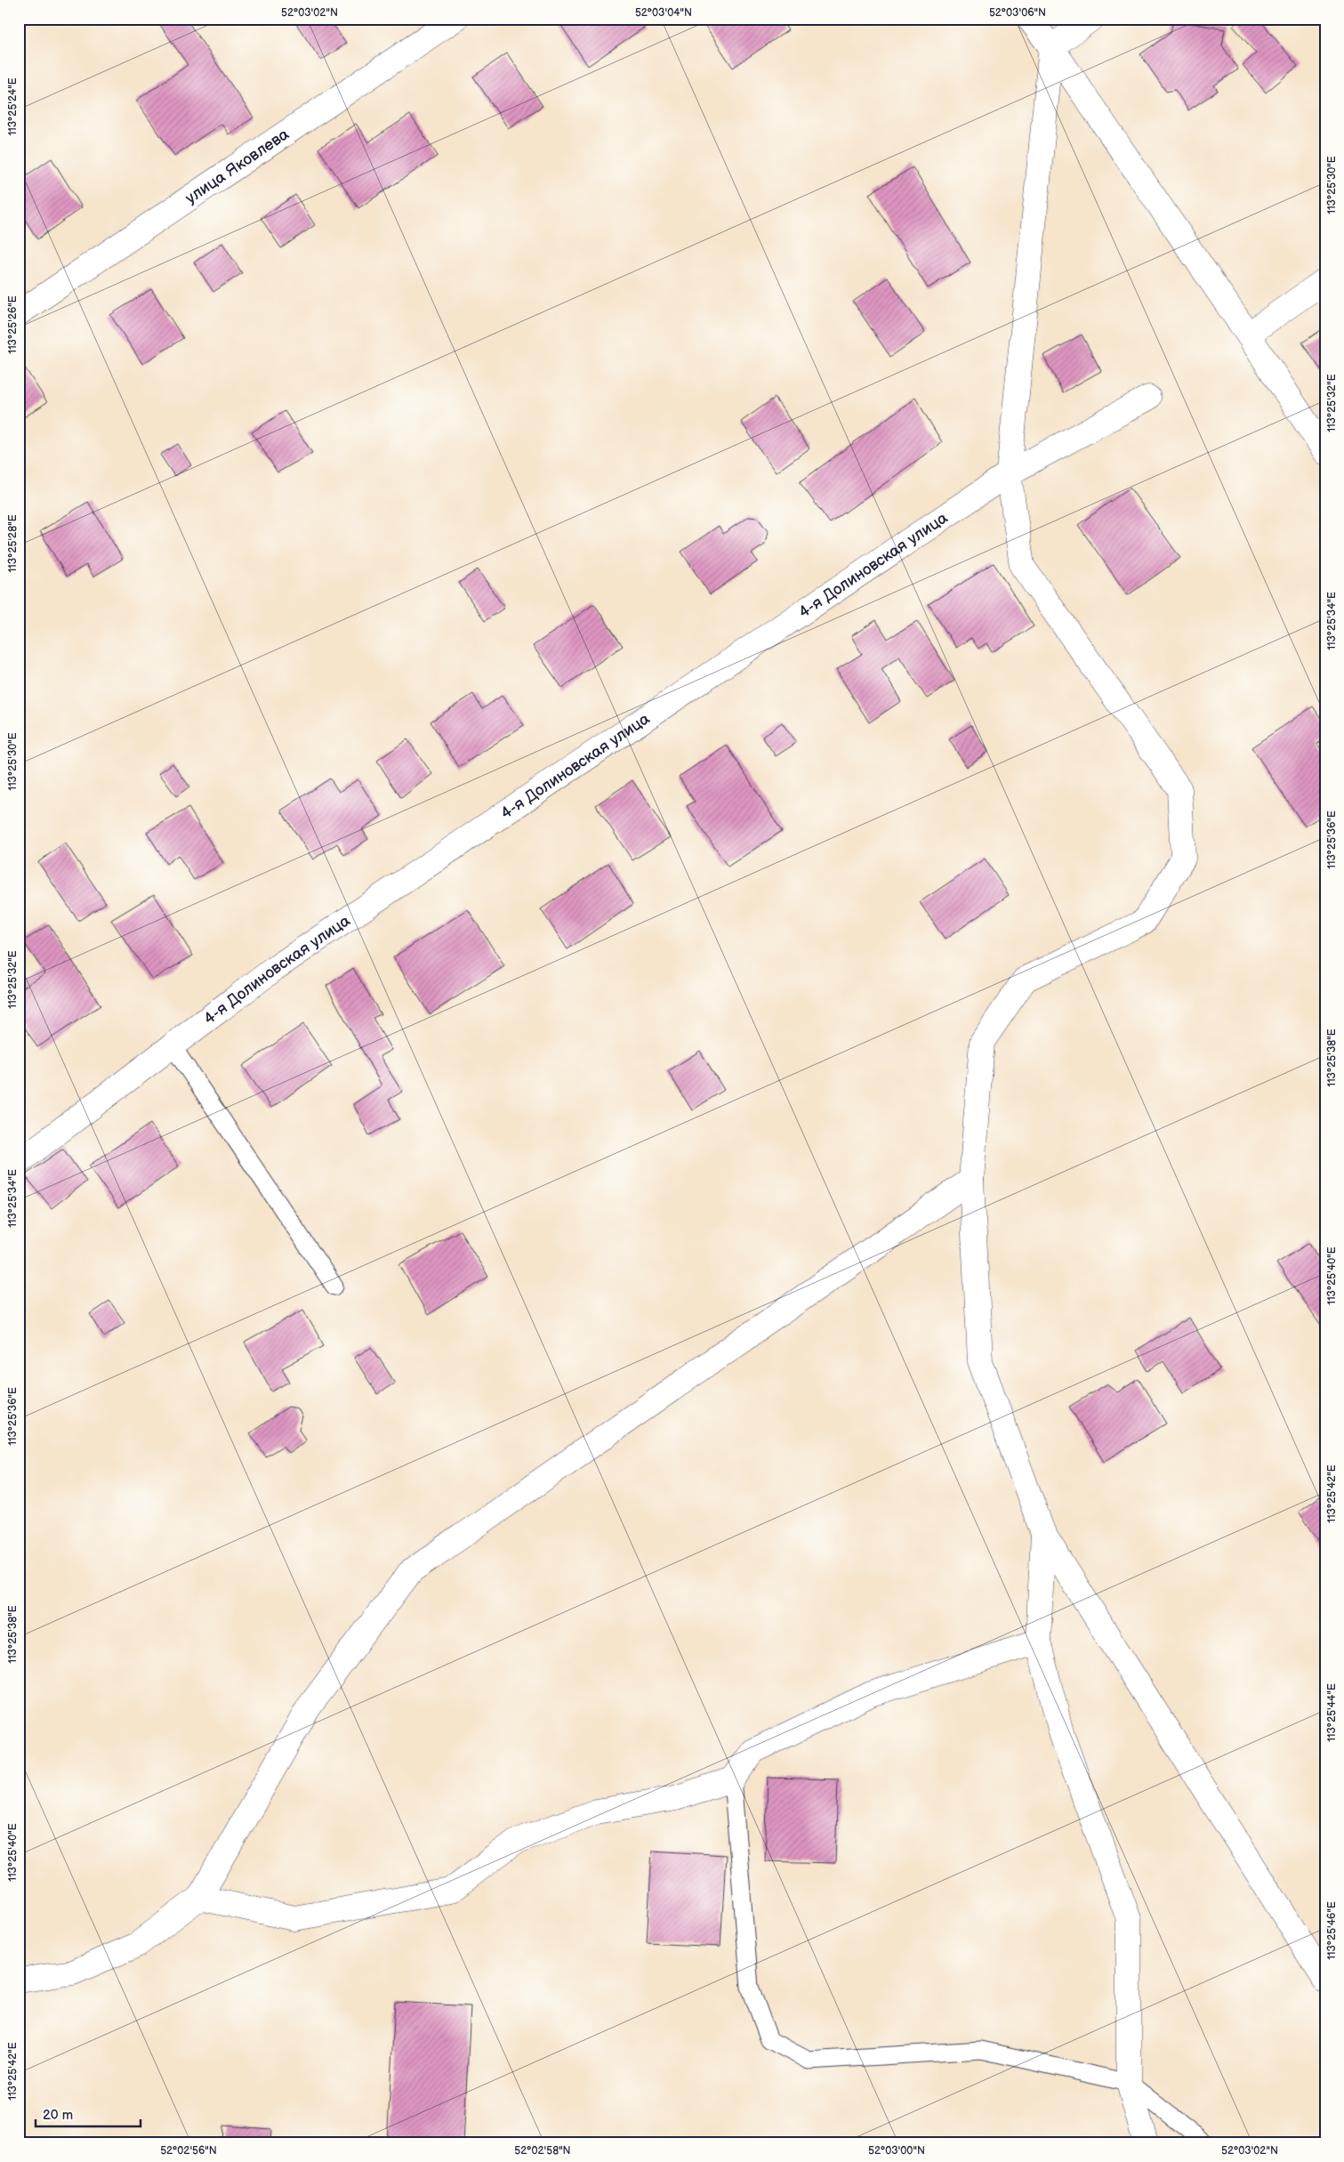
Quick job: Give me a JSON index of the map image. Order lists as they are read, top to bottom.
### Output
{
  "streets": {
    "street": ["улица Яковлева", "4-я Долиновская улица"]
  },
  "scale_bar": "20 m",
  "coordinates": [
    "52°03'02\"N",
    "52°03'04\"N",
    "52°03'06\"N",
    "113°25'24\"E",
    "113°25'30\"E",
    "113°25'26\"E",
    "113°25'32\"E",
    "113°25'28\"E",
    "113°25'34\"E",
    "113°25'36\"E",
    "113°25'38\"E",
    "113°25'40\"E",
    "113°25'42\"E",
    "113°25'44\"E",
    "113°25'46\"E",
    "52°02'56\"N",
    "52°02'58\"N",
    "52°03'00\"N"
  ]
}
